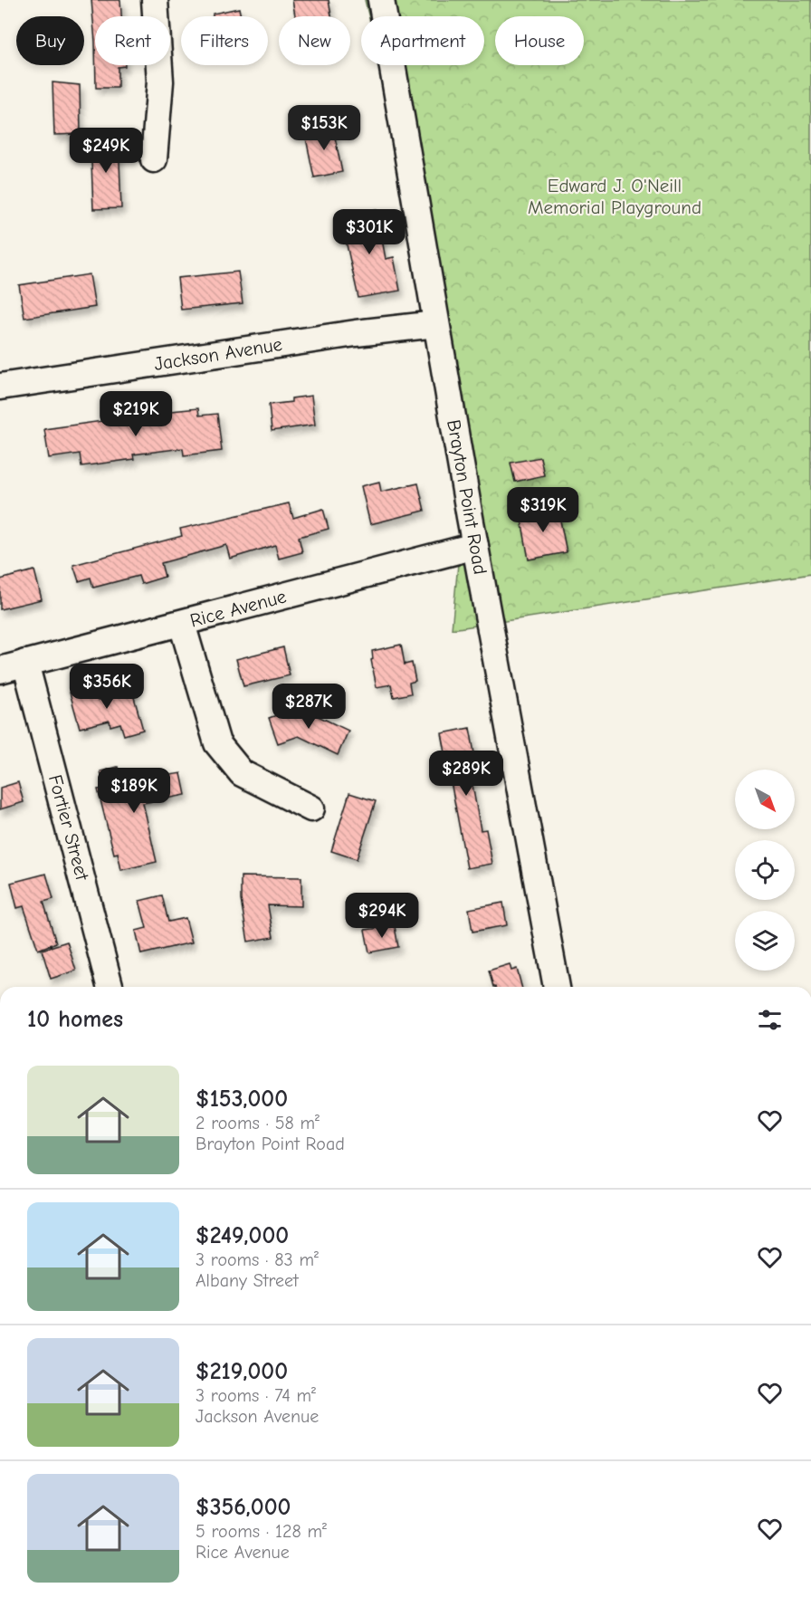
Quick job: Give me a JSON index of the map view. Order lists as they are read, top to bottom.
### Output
{
  "streets": {
    "street": [
      "Jackson Avenue",
      "Brayton Point Road",
      "Rice Avenue",
      "Fortier Street"
    ]
  },
  "crossings": [
    ["Jackson Avenue", "Brayton Point Road"],
    ["Brayton Point Road", "Rice Avenue"],
    ["Rice Avenue", "Fortier Street"]
  ],
  "parks": ["Edward J. O'Neill Memorial Playground"],
  "north": "bottom right",
  "page": {
    "chip": [
      "Buy",
      "Rent",
      "Filters",
      "New",
      "Apartment",
      "House"
    ],
    "price": [
      "$153K",
      "$249K",
      "$301K",
      "$219K",
      "$319K",
      "$356K",
      "$287K",
      "$289K",
      "$189K",
      "$294K"
    ],
    "heading": "10 homes",
    "list": [
      {
        "name": "$153,000",
        "note": "2 rooms · 58 m² · Brayton Point Road"
      },
      {
        "name": "$249,000",
        "note": "3 rooms · 83 m² · Albany Street"
      },
      {
        "name": "$219,000",
        "note": "3 rooms · 74 m² · Jackson Avenue"
      },
      {
        "name": "$356,000",
        "note": "5 rooms · 128 m² · Rice Avenue"
      }
    ]
  }
}
